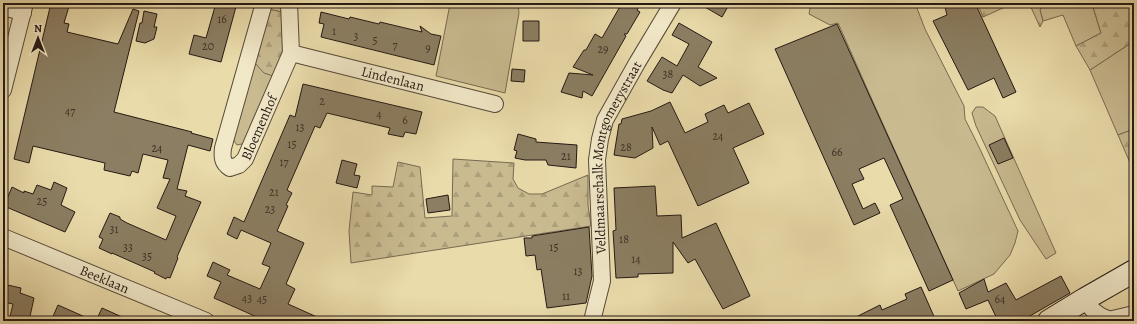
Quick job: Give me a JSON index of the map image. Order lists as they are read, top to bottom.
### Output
{
  "streets": {
    "street": [
      "Lindenlaan",
      "Bloemenhof",
      "Veldmaarschalk Montgomerystraat",
      "Beeklaan"
    ]
  },
  "crossings": [
    ["Lindenlaan", "Bloemenhof"]
  ],
  "house_numbers": [
    "16",
    "1",
    "3",
    "5",
    "7",
    "20",
    "9",
    "29",
    "38",
    "2",
    "47",
    "4",
    "6",
    "13",
    "24",
    "15",
    "28",
    "24",
    "66",
    "21",
    "17",
    "21",
    "25",
    "23",
    "31",
    "18",
    "33",
    "15",
    "35",
    "14",
    "13",
    "11",
    "43",
    "45",
    "64"
  ],
  "north": "top"
}
